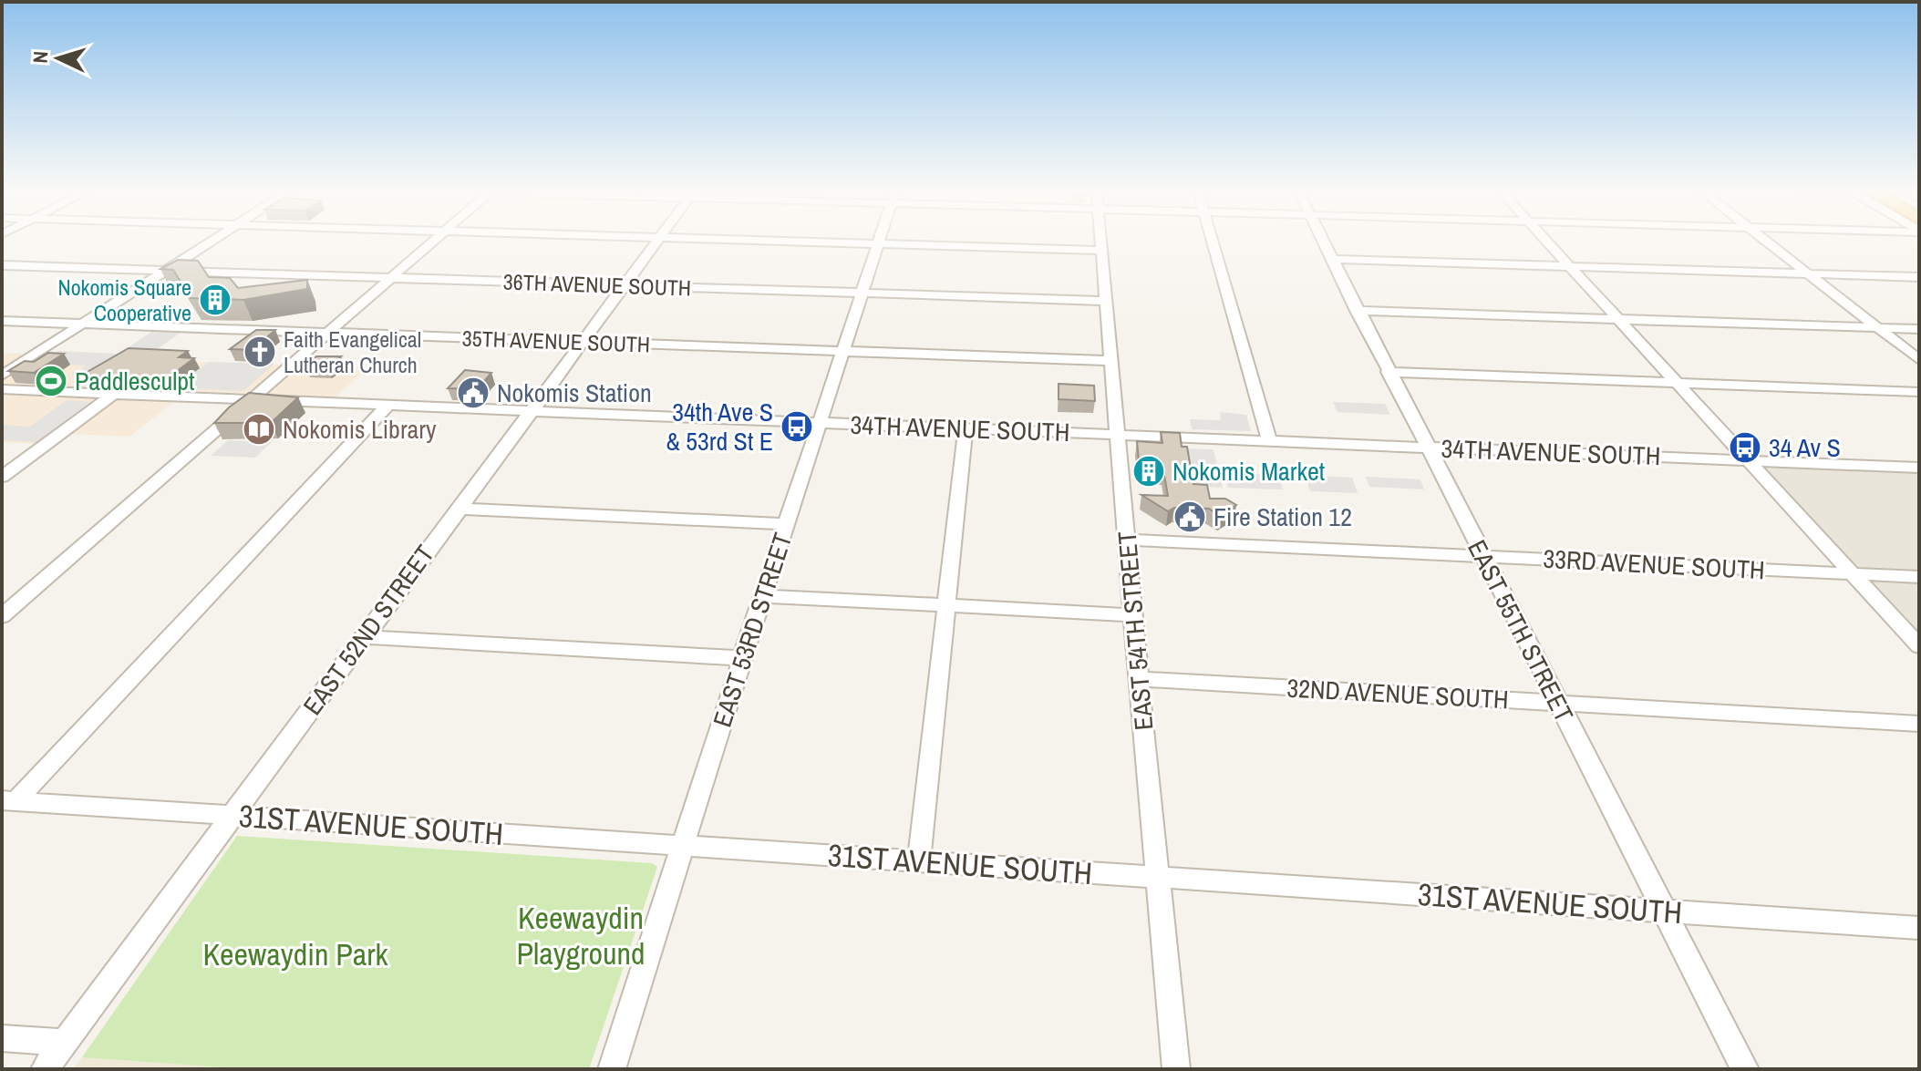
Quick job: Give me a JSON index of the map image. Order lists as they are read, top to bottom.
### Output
{
  "streets": {
    "street": [
      "36TH AVENUE SOUTH",
      "35TH AVENUE SOUTH",
      "34TH AVENUE SOUTH",
      "33RD AVENUE SOUTH",
      "EAST 52ND STREET",
      "EAST 53RD STREET",
      "EAST 54TH STREET",
      "EAST 55TH STREET",
      "32ND AVENUE SOUTH",
      "31ST AVENUE SOUTH"
    ]
  },
  "crossings": [
    ["36TH AVENUE SOUTH", "EAST 52ND STREET"],
    ["36TH AVENUE SOUTH", "EAST 53RD STREET"],
    ["36TH AVENUE SOUTH", "EAST 54TH STREET"],
    ["35TH AVENUE SOUTH", "EAST 52ND STREET"],
    ["35TH AVENUE SOUTH", "EAST 53RD STREET"],
    ["35TH AVENUE SOUTH", "EAST 54TH STREET"],
    ["34TH AVENUE SOUTH", "EAST 52ND STREET"],
    ["34TH AVENUE SOUTH", "EAST 53RD STREET"],
    ["34TH AVENUE SOUTH", "EAST 54TH STREET"],
    ["34TH AVENUE SOUTH", "EAST 55TH STREET"],
    ["33RD AVENUE SOUTH", "EAST 54TH STREET"],
    ["33RD AVENUE SOUTH", "EAST 55TH STREET"],
    ["EAST 52ND STREET", "31ST AVENUE SOUTH"],
    ["EAST 53RD STREET", "31ST AVENUE SOUTH"],
    ["EAST 54TH STREET", "32ND AVENUE SOUTH"],
    ["EAST 54TH STREET", "31ST AVENUE SOUTH"],
    ["EAST 55TH STREET", "32ND AVENUE SOUTH"],
    ["EAST 55TH STREET", "31ST AVENUE SOUTH"]
  ],
  "parks": ["Keewaydin Playground", "Keewaydin Park"],
  "places": {
    "building": ["Nokomis Square Cooperative", "Nokomis Market"],
    "church": ["Faith Evangelical Lutheran Church"],
    "sports": ["Paddlesculpt"],
    "public building": ["Nokomis Station", "Fire Station 12"],
    "bus stop": ["34th Ave S & 53rd St E", "34 Av S"],
    "library": ["Nokomis Library"]
  },
  "north": "left"
}
